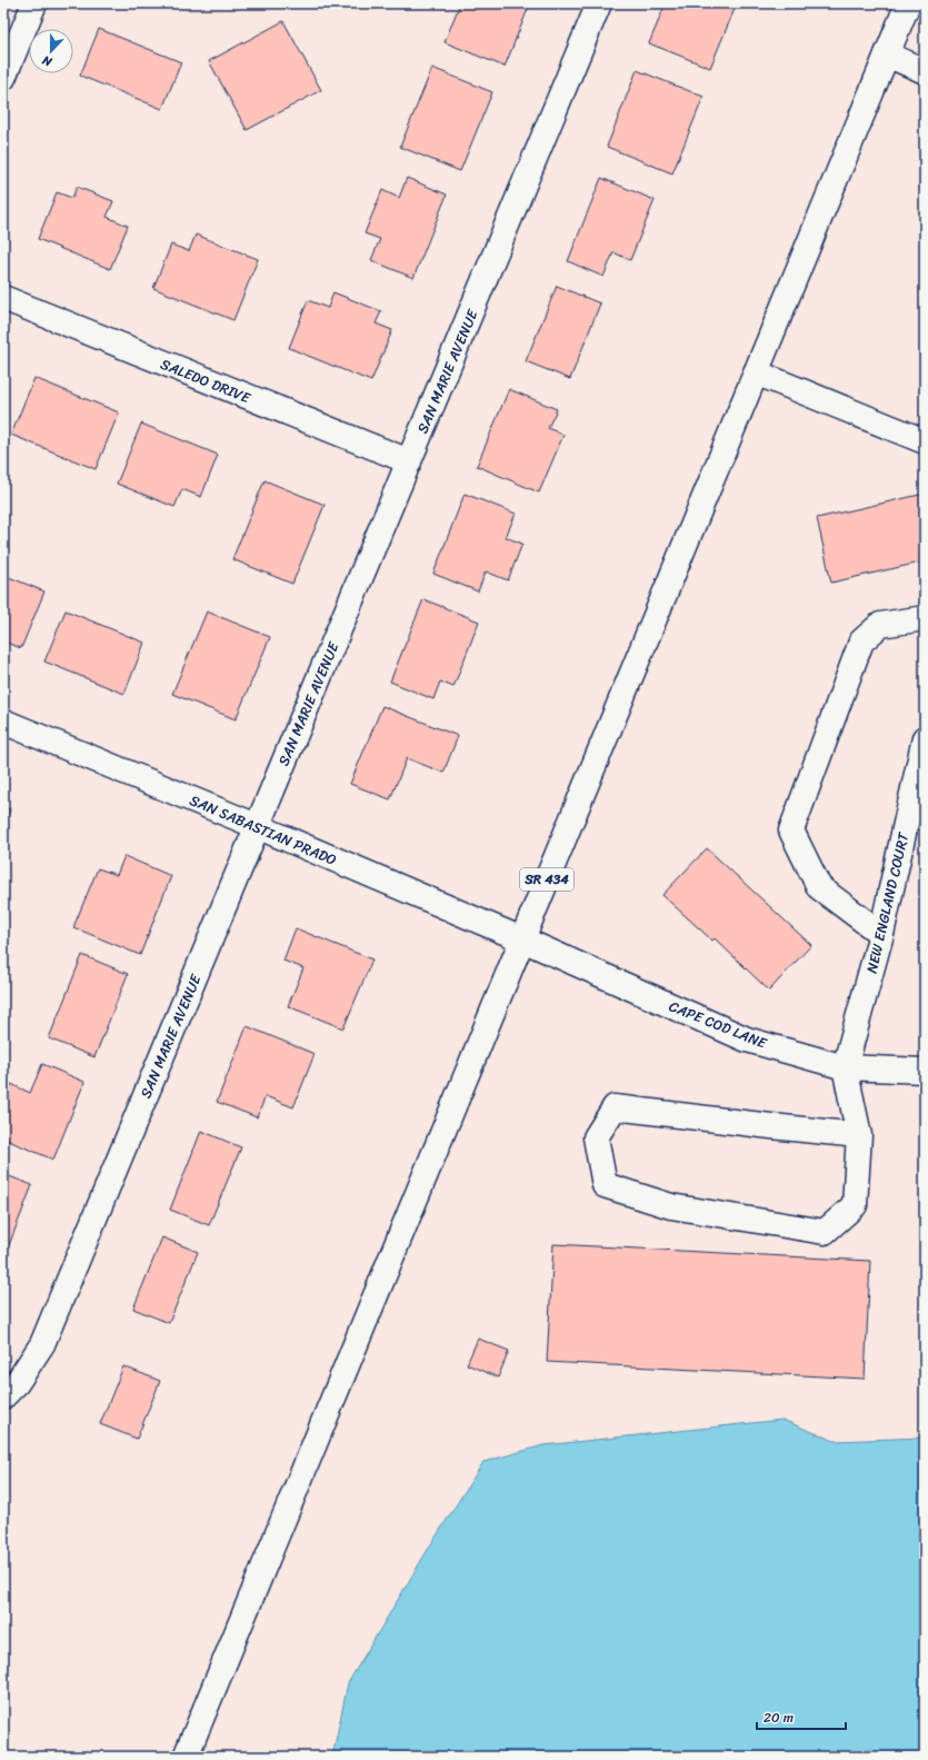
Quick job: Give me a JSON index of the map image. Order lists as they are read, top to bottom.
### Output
{
  "streets": {
    "street": [
      "SAN MARIE AVENUE",
      "SALEDO DRIVE",
      "SAN SABASTIAN PRADO",
      "SR 434",
      "NEW ENGLAND COURT",
      "CAPE COD LANE"
    ]
  },
  "crossings": [
    ["SAN MARIE AVENUE", "SALEDO DRIVE"],
    ["SAN MARIE AVENUE", "SAN SABASTIAN PRADO"],
    ["SAN SABASTIAN PRADO", "SR 434"],
    ["SAN SABASTIAN PRADO", "CAPE COD LANE"],
    ["SR 434", "CAPE COD LANE"],
    ["NEW ENGLAND COURT", "CAPE COD LANE"]
  ],
  "scale_bar": "20 m",
  "north": "bottom"
}
